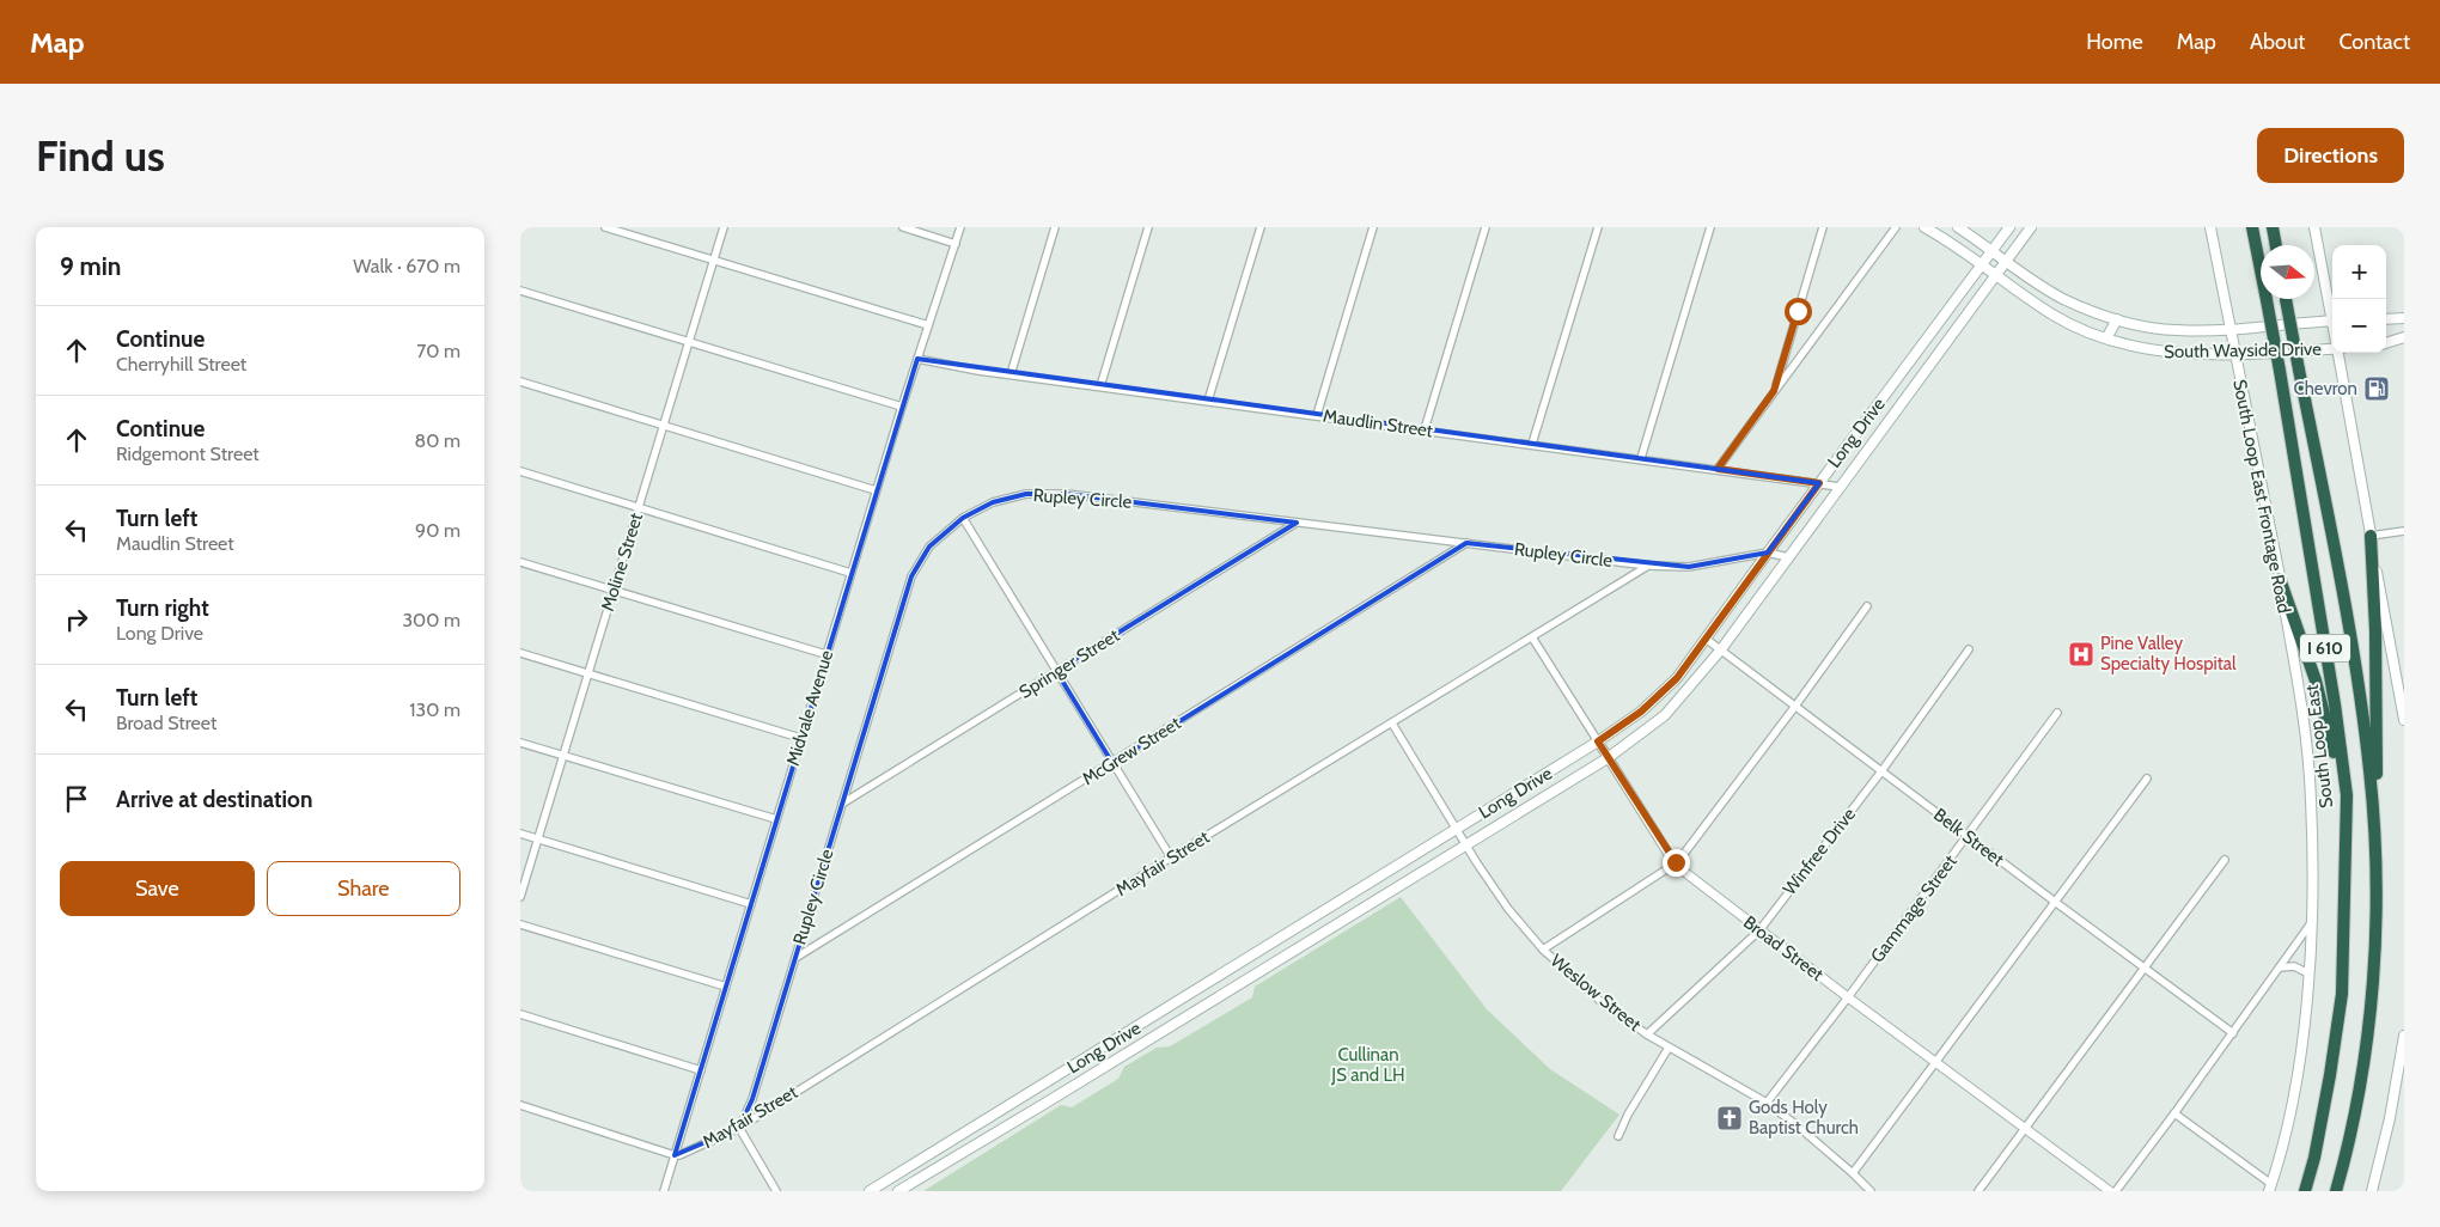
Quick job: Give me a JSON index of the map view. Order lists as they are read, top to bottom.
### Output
{
  "streets": {
    "highway": ["I 610", "South Loop East"],
    "main road": ["South Wayside Drive", "Long Drive", "South Loop East Frontage Road"],
    "street": [
      "Maudlin Street",
      "Rupley Circle",
      "Moline Street",
      "Springer Street",
      "Midvale Avenue",
      "McGrew Street",
      "Belk Street",
      "Winfree Drive",
      "Mayfair Street",
      "Gammage Street",
      "Broad Street",
      "Weslow Street"
    ]
  },
  "crossings": [
    ["South Wayside Drive", "Long Drive"],
    ["South Wayside Drive", "South Loop East Frontage Road"],
    ["Maudlin Street", "Long Drive"],
    ["Maudlin Street", "Midvale Avenue"],
    ["Long Drive", "Rupley Circle"],
    ["Long Drive", "Belk Street"],
    ["Long Drive", "Broad Street"],
    ["Long Drive", "Weslow Street"],
    ["Rupley Circle", "Springer Street"],
    ["Rupley Circle", "McGrew Street"],
    ["Rupley Circle", "Mayfair Street"],
    ["Midvale Avenue", "Mayfair Street"],
    ["Belk Street", "Winfree Drive"],
    ["Belk Street", "Gammage Street"],
    ["Winfree Drive", "Broad Street"],
    ["Winfree Drive", "Weslow Street"],
    ["Mayfair Street", "Broad Street"],
    ["Mayfair Street", "Weslow Street"],
    ["Gammage Street", "Broad Street"],
    ["Gammage Street", "Weslow Street"]
  ],
  "parks": ["Cullinan JS and LH"],
  "places": {
    "fuel station": ["Chevron"],
    "hospital": ["Pine Valley Specialty Hospital"],
    "church": ["Gods Holy Baptist Church"]
  },
  "north": "right",
  "page": {
    "header": "Map",
    "nav": [
      "Home",
      "Map",
      "About",
      "Contact"
    ],
    "buttons": [
      "Directions",
      ["Save", "Share"]
    ],
    "title": "Find us",
    "heading": ["9 min", "Walk · 670 m"],
    "map_buttons": ["+", "−"],
    "list": [
      ["Continue", "Cherryhill Street", "70 m"],
      ["Continue", "Ridgemont Street", "80 m"],
      ["Turn left", "Maudlin Street", "90 m"],
      ["Turn right", "Long Drive", "300 m"],
      ["Turn left", "Broad Street", "130 m"],
      "Arrive at destination"
    ]
  }
}
